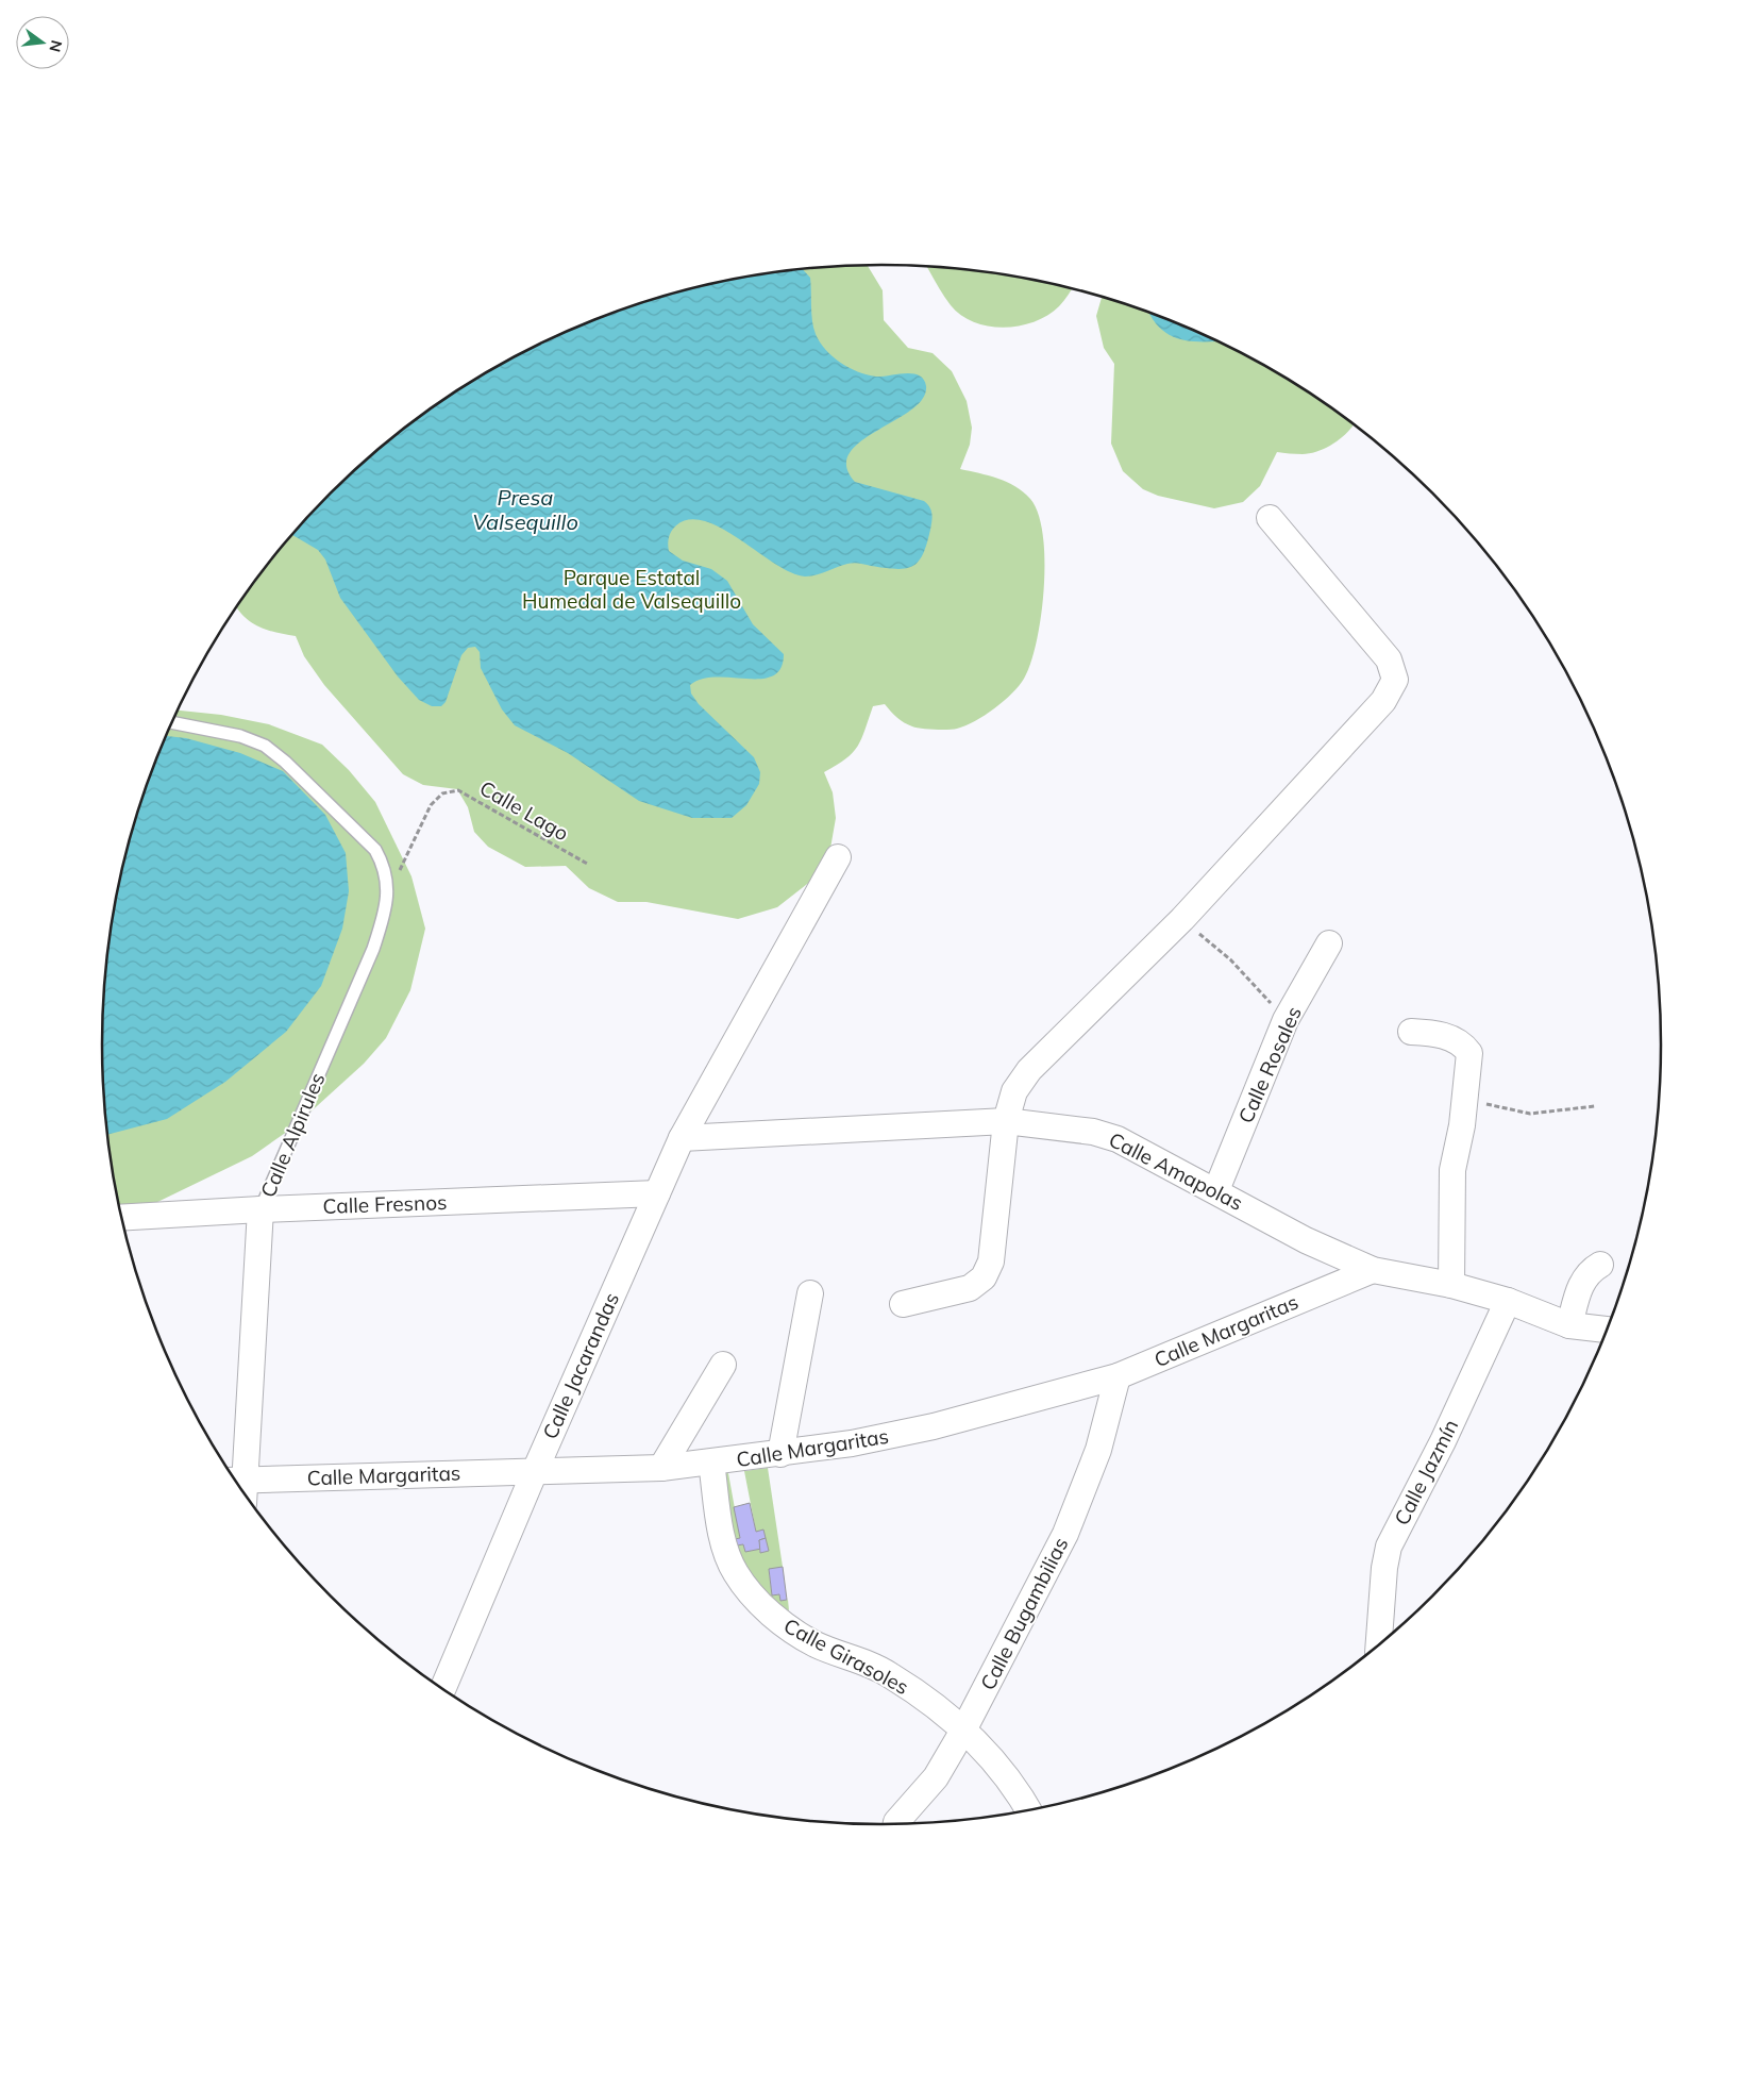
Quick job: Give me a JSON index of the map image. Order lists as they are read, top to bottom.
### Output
{
  "streets": {
    "street": [
      "Calle Rosales",
      "Calle Alpirules",
      "Calle Amapolas",
      "Calle Fresnos",
      "Calle Margaritas",
      "Calle Jacarandas",
      "Calle Jazmín",
      "Calle Bugambilias",
      "Calle Girasoles"
    ],
    "path": ["Calle Lago"]
  },
  "crossings": [
    ["Calle Lago", "Calle Alpirules"],
    ["Calle Rosales", "Calle Amapolas"],
    ["Calle Alpirules", "Calle Fresnos"],
    ["Calle Amapolas", "Calle Margaritas"],
    ["Calle Amapolas", "Calle Jacarandas"],
    ["Calle Amapolas", "Calle Jazmín"],
    ["Calle Fresnos", "Calle Jacarandas"],
    ["Calle Margaritas", "Calle Jacarandas"],
    ["Calle Margaritas", "Calle Bugambilias"],
    ["Calle Margaritas", "Calle Girasoles"],
    ["Calle Bugambilias", "Calle Girasoles"]
  ],
  "water": ["Presa Valsequillo"],
  "parks": ["Parque Estatal Humedal de Valsequillo"],
  "north": "right"
}
